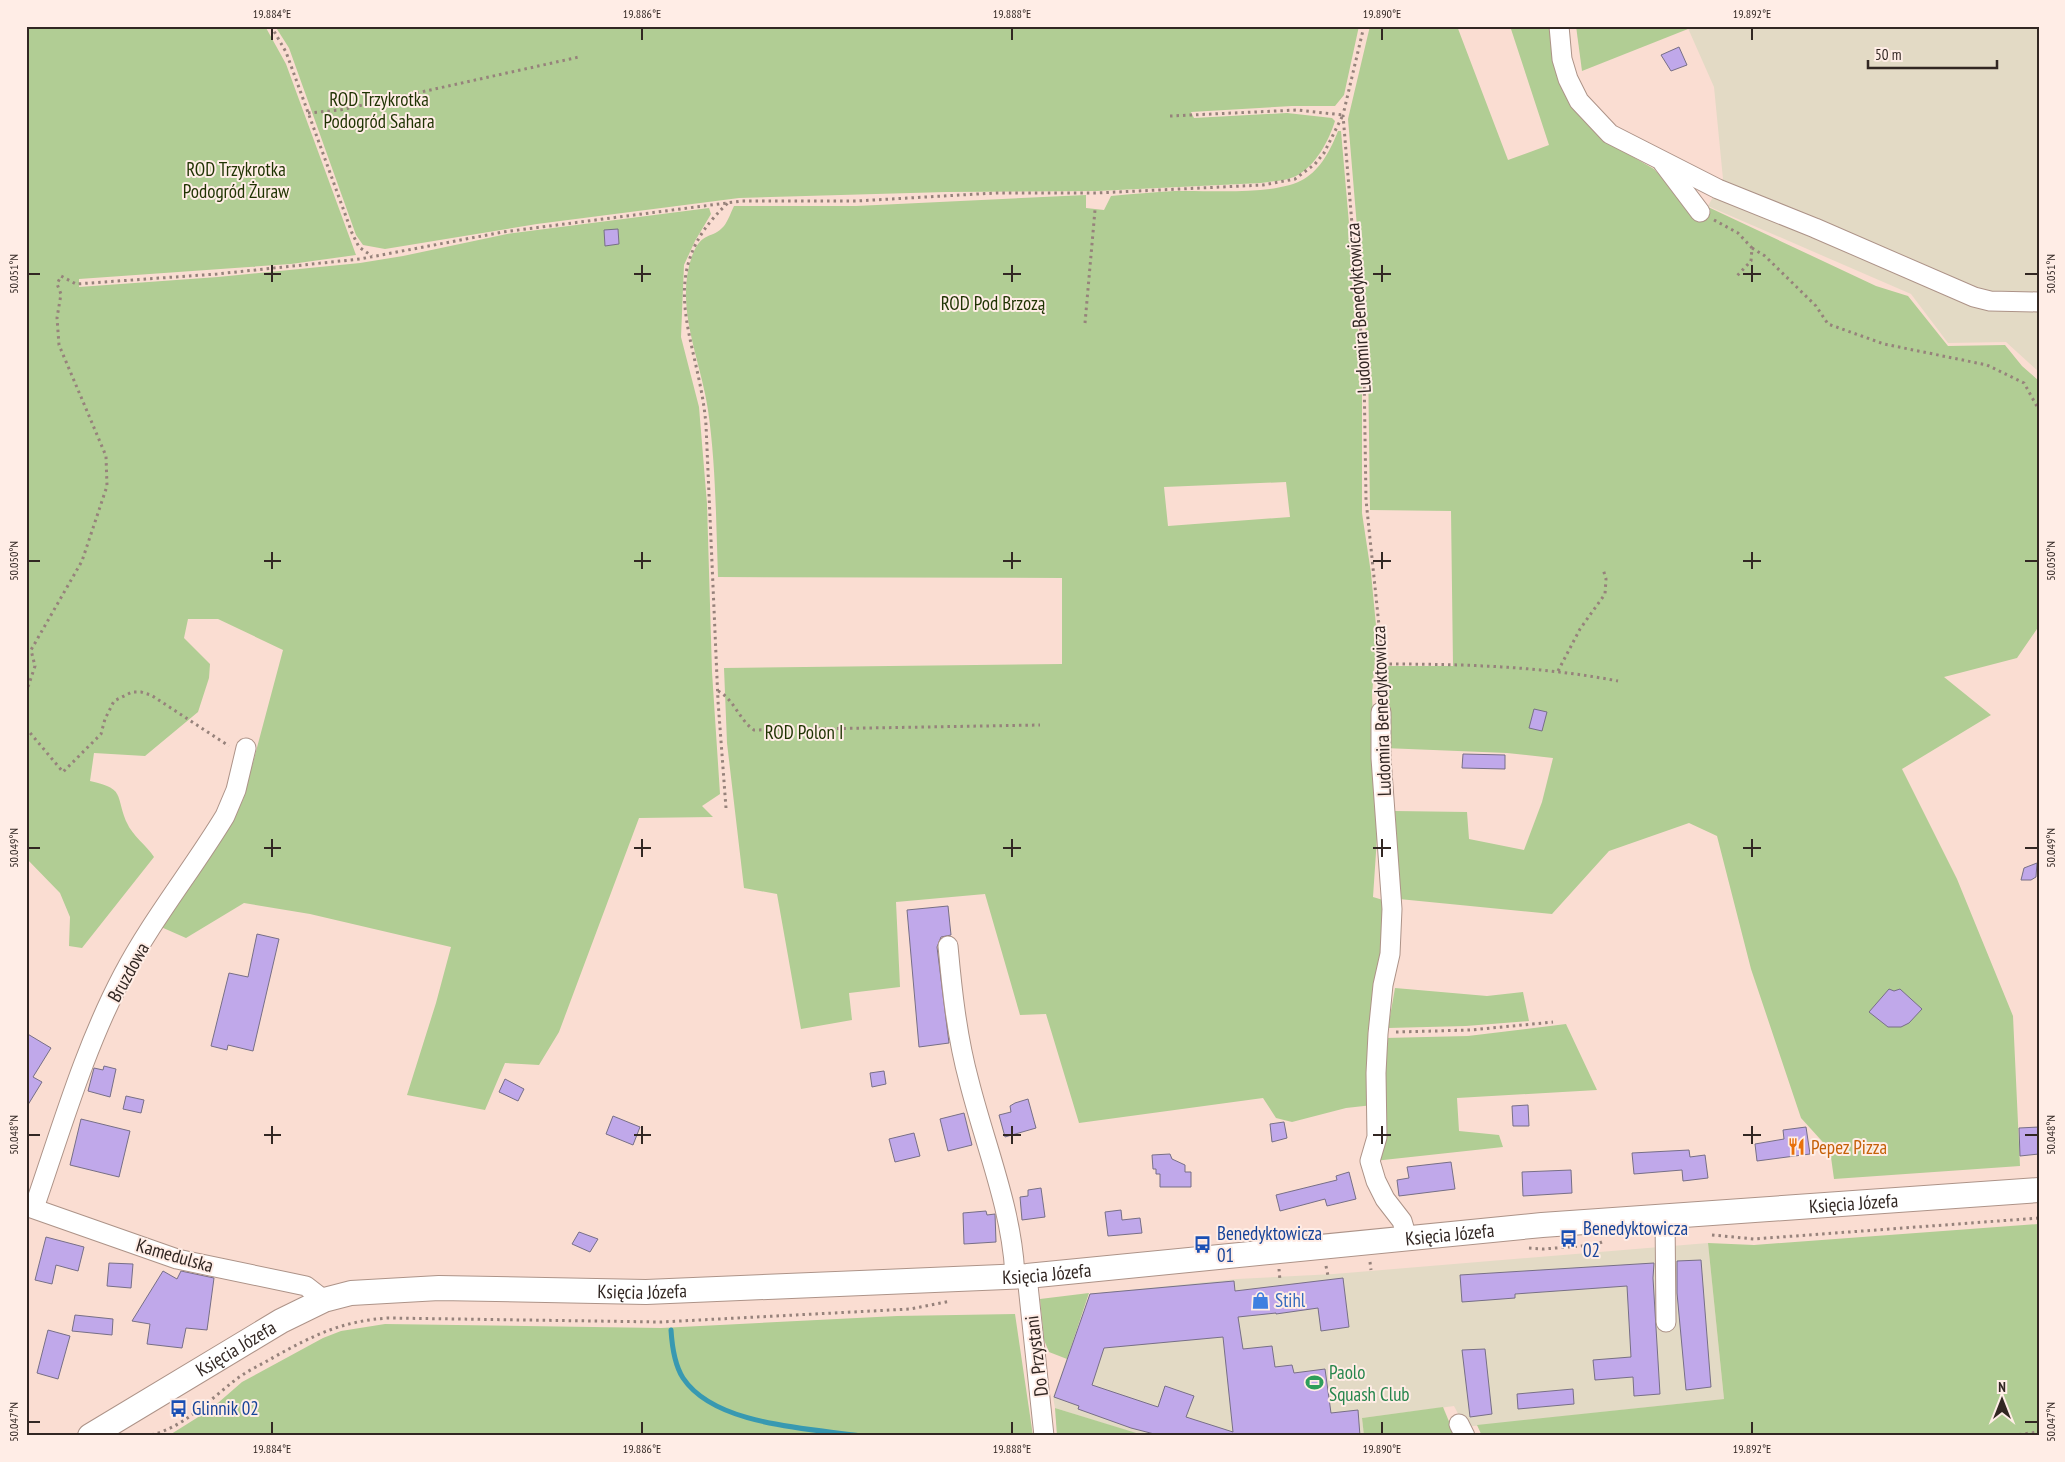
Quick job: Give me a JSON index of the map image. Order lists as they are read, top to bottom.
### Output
{
  "streets": {
    "main road": ["Księcia Józefa"],
    "street": [
      "Ludomira Benedyktowicza",
      "Bruzdowa",
      "Kamedulska",
      "Do Przystani"
    ]
  },
  "crossings": [
    ["Ludomira Benedyktowicza", "Księcia Józefa"],
    ["Bruzdowa", "Kamedulska"],
    ["Księcia Józefa", "Kamedulska"],
    ["Księcia Józefa", "Do Przystani"]
  ],
  "parks": [
    "ROD Trzykrotka Podogród Sahara",
    "ROD Trzykrotka Podogród Żuraw",
    "ROD Pod Brzozą",
    "ROD Polon I"
  ],
  "places": {
    "restaurant": ["Pepez Pizza"],
    "bus stop": ["Benedyktowicza 02", "Benedyktowicza 01", "Glinnik 02"],
    "shop": ["Stihl"],
    "sports": ["Paolo Squash Club"]
  },
  "scale_bar": "50 m",
  "north": "top",
  "coordinates": [
    "19.884°E",
    "19.886°E",
    "19.888°E",
    "19.890°E",
    "19.892°E",
    "50.051°N",
    "50.050°N",
    "50.049°N",
    "50.048°N",
    "50.047°N"
  ]
}
